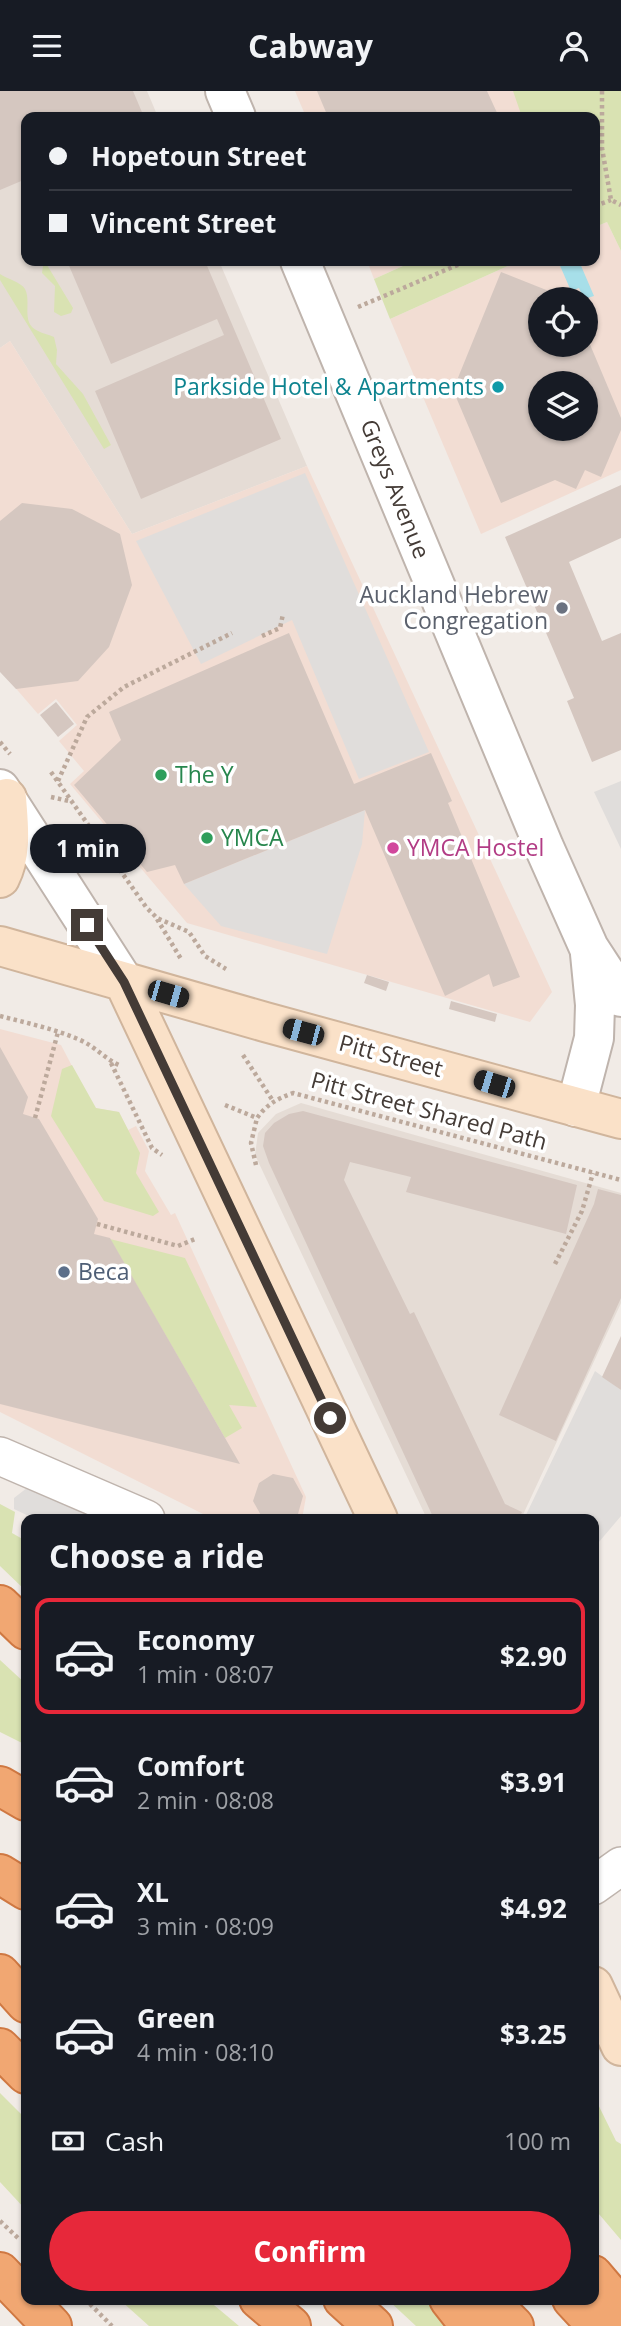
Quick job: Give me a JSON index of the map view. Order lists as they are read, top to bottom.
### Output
{
  "streets": {
    "main road": ["Pitt Street"],
    "street": ["Greys Avenue"],
    "path": ["Pitt Street Shared Path"]
  },
  "crossings": [
    ["Greys Avenue", "Pitt Street"]
  ],
  "places": [
    "Parkside Hotel & Apartments",
    "Auckland Hebrew Congregation",
    "The Y",
    "YMCA",
    "YMCA Hostel",
    "Beca"
  ],
  "page": {
    "header": "Cabway",
    "banner": ["Hopetoun Street", "Vincent Street"],
    "bubble": "1 min",
    "heading": "Choose a ride",
    "list": [
      {
        "name": "Economy",
        "note": "1 min · 08:07",
        "value": "$2.90"
      },
      {
        "name": "Comfort",
        "note": "2 min · 08:08",
        "value": "$3.91"
      },
      {
        "name": "XL",
        "note": "3 min · 08:09",
        "value": "$4.92"
      },
      {
        "name": "Green",
        "note": "4 min · 08:10",
        "value": "$3.25"
      }
    ],
    "pay": ["Cash", "100 m"],
    "buttons": "Confirm"
  }
}
